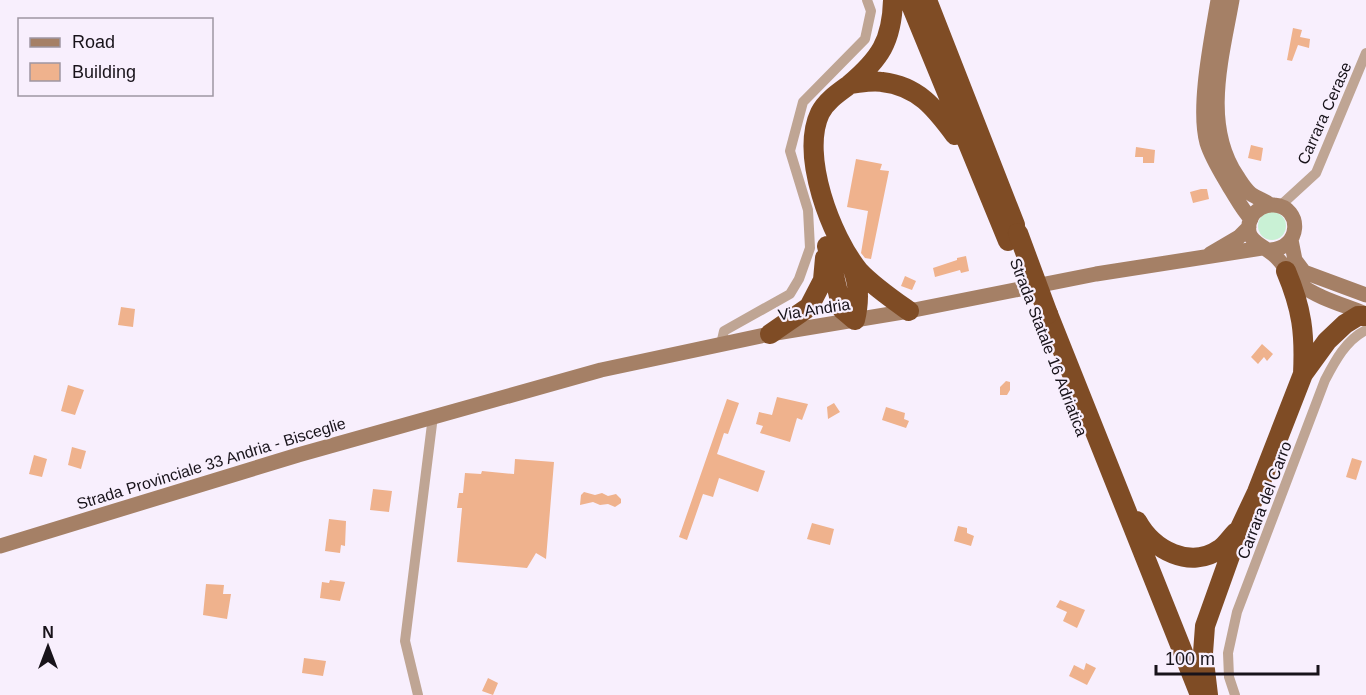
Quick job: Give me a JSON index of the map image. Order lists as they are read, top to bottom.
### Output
{
  "streets": {
    "highway": ["Strada Statale 16 Adriatica"],
    "main road": ["Via Andria", "Strada Provinciale 33 Andria - Bisceglie"],
    "street": ["Carrara Cerase", "Carrara del Carro"]
  },
  "crossings": [
    ["Carrara Cerase", "Via Andria"],
    ["Via Andria", "Strada Provinciale 33 Andria - Bisceglie"]
  ],
  "legend": ["Road", "Building"],
  "scale_bar": "100 m",
  "north": "top"
}
